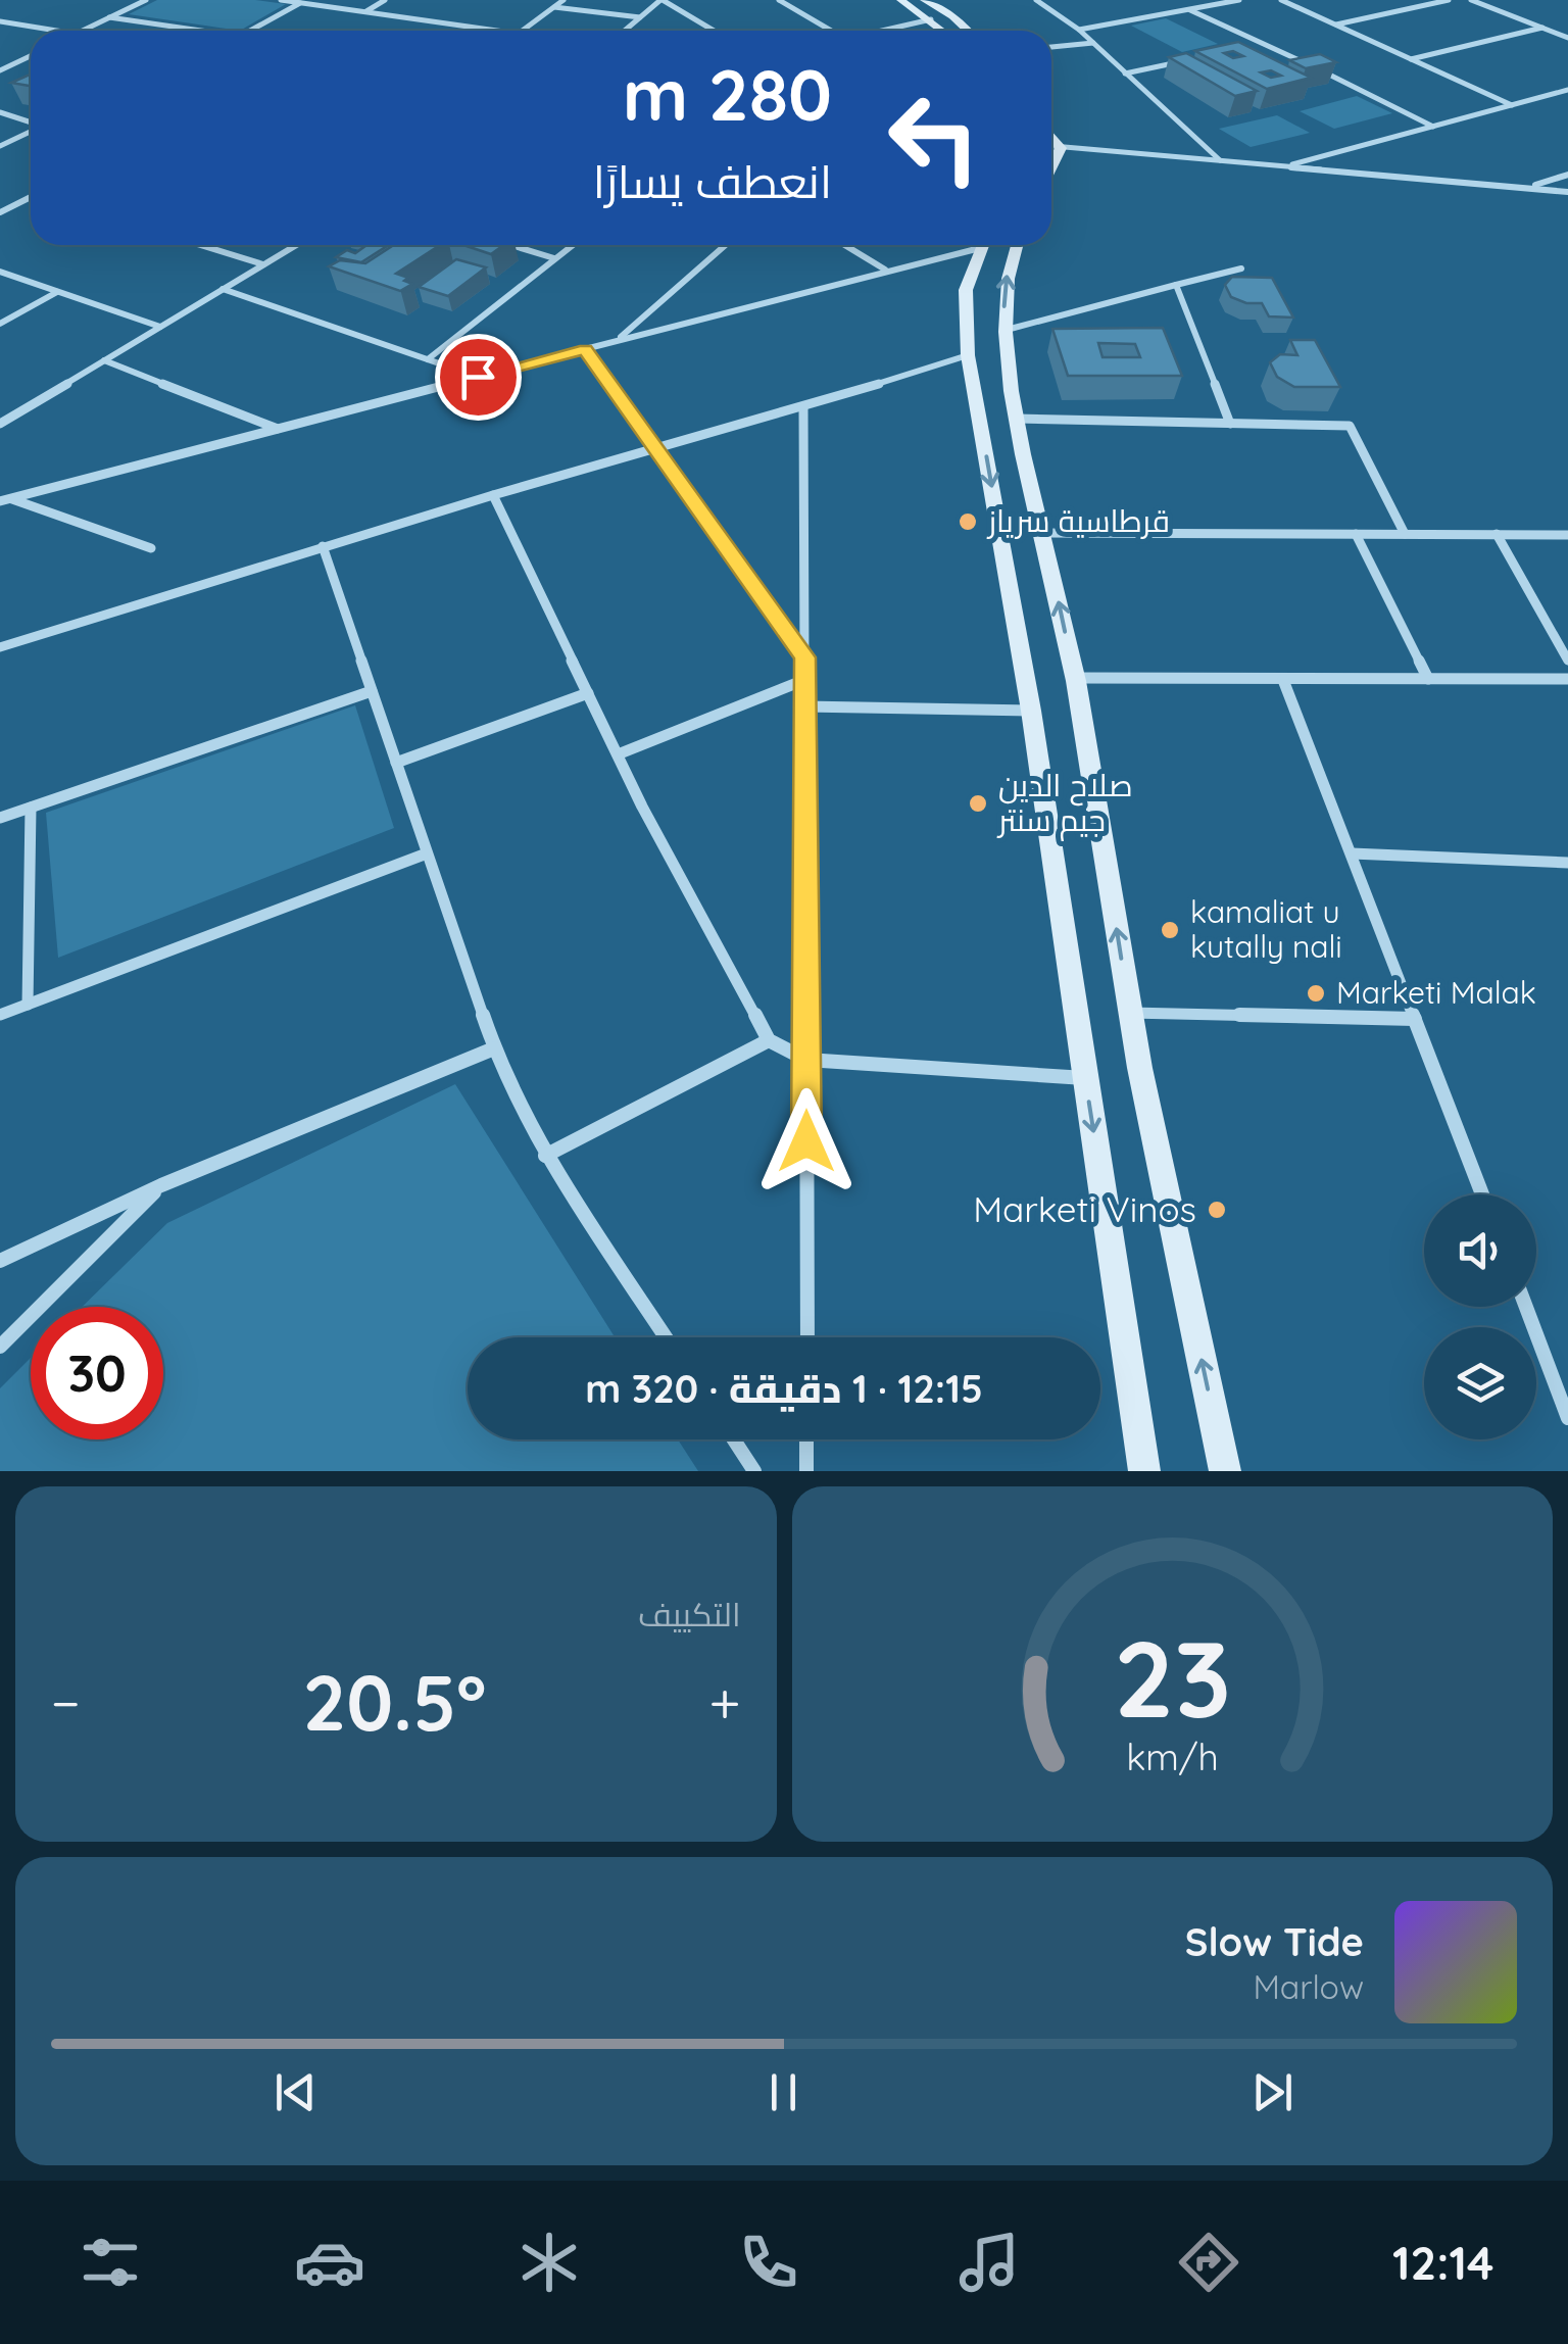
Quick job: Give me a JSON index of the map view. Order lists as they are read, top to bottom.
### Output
{
  "places": [
    "قرطاسية سرياز",
    "صلاح الدين جيم سنتر",
    "kamaliat u kutally nali",
    "Marketi Malak",
    "Marketi Vinos"
  ],
  "page": {
    "turn": ["280 m", "انعطف يسارًا"],
    "limit": "30",
    "trip": "12:15 · 1 دقيقة · 320 m",
    "tile": "التكييف",
    "heat": ["−", "20.5°", "+"],
    "song": ["Slow Tide", "Marlow"],
    "tabs": "12:14",
    "gauge": ["23", "km/h"]
  }
}
